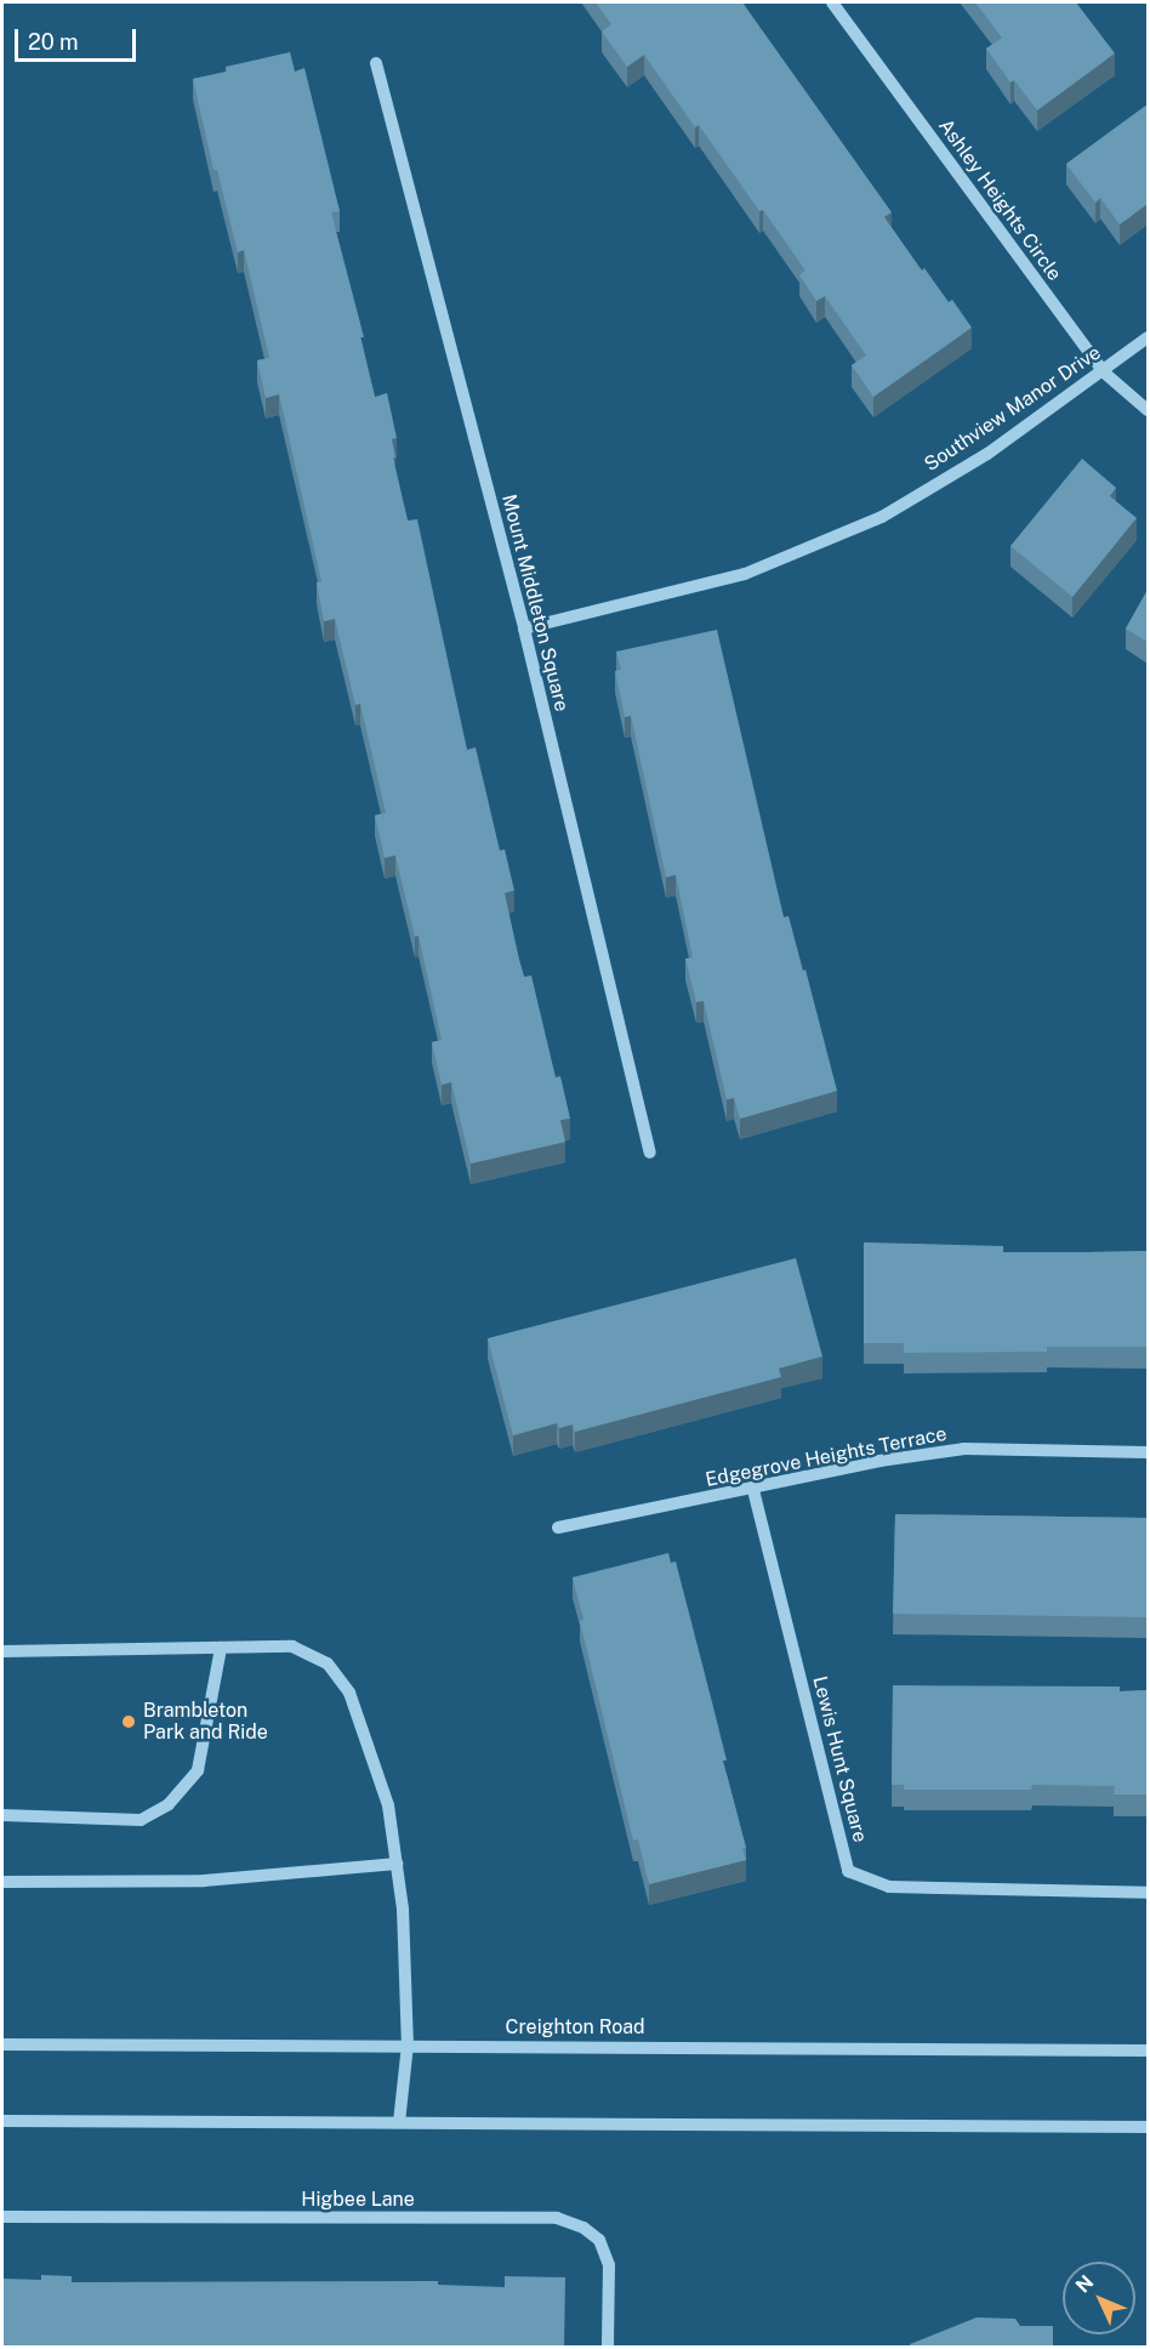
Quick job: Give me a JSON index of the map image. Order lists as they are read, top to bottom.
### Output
{
  "streets": {
    "street": [
      "Ashley Heights Circle",
      "Southview Manor Drive",
      "Mount Middleton Square",
      "Edgegrove Heights Terrace",
      "Lewis Hunt Square",
      "Creighton Road",
      "Higbee Lane"
    ]
  },
  "crossings": [
    ["Ashley Heights Circle", "Southview Manor Drive"],
    ["Southview Manor Drive", "Mount Middleton Square"],
    ["Edgegrove Heights Terrace", "Lewis Hunt Square"]
  ],
  "places": ["Brambleton Park and Ride"],
  "scale_bar": "20 m",
  "north": "top left"
}
